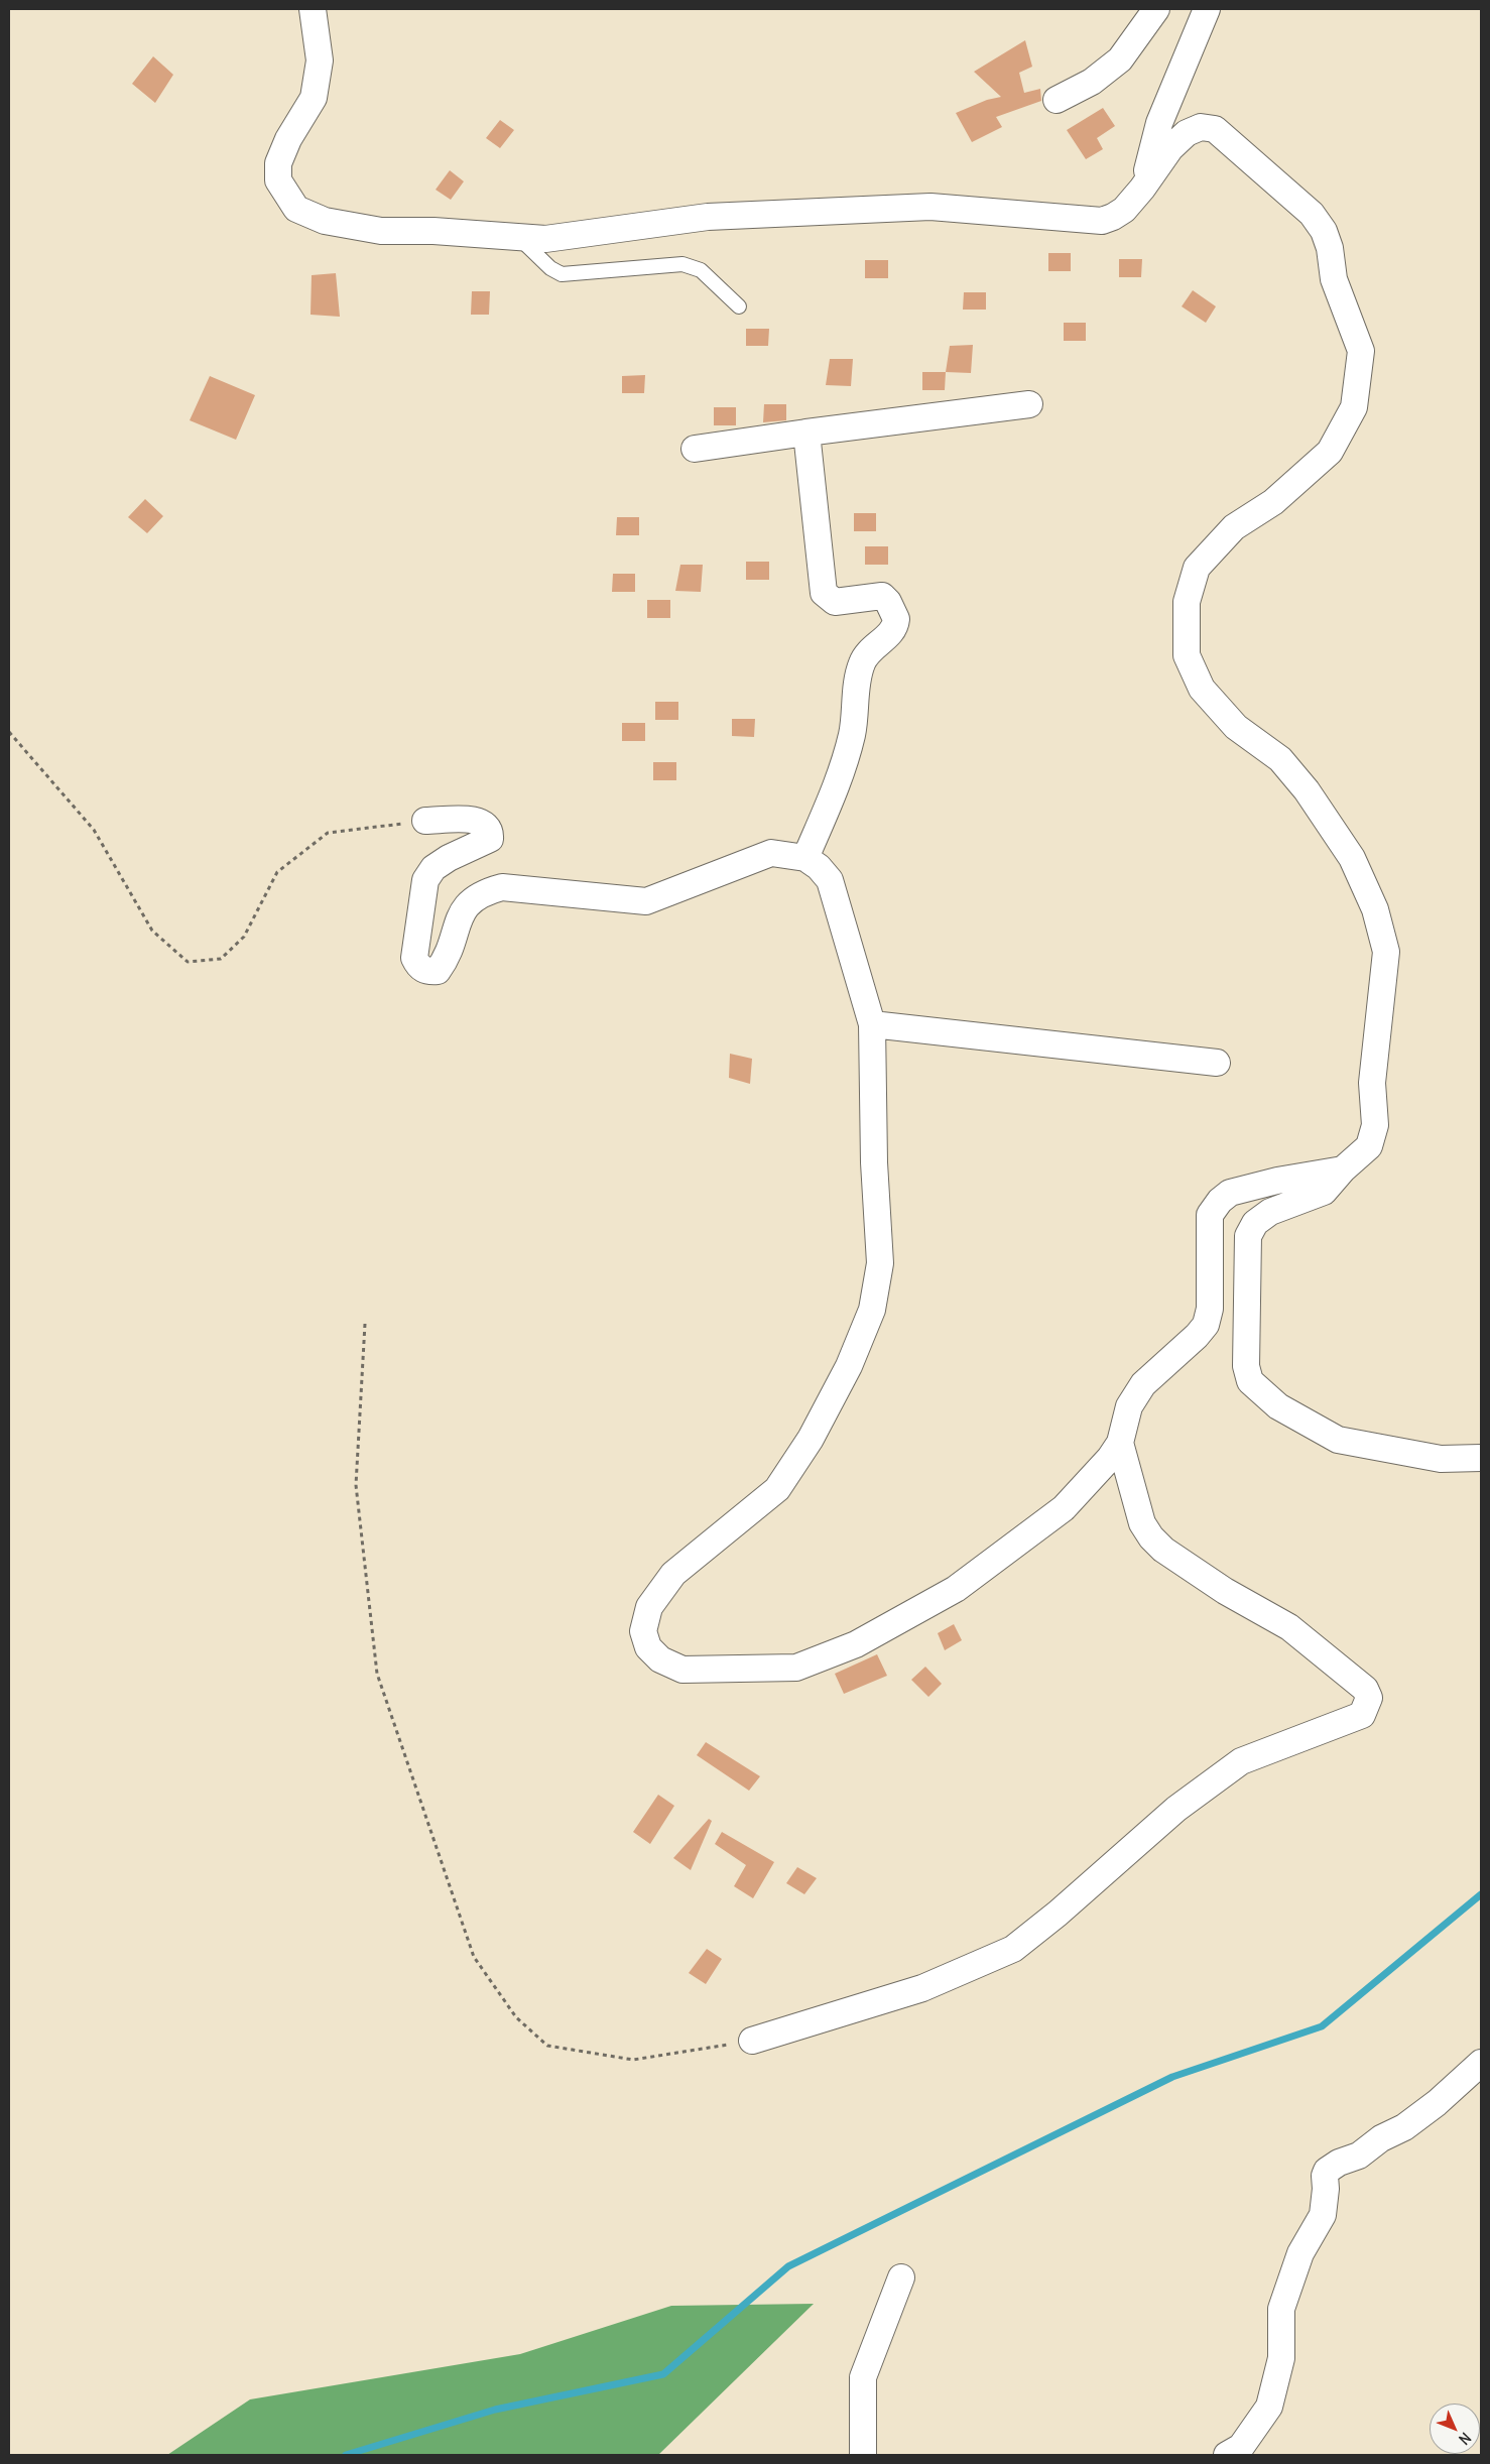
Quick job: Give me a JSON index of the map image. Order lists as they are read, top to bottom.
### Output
{
  "north": "bottom right"
}
